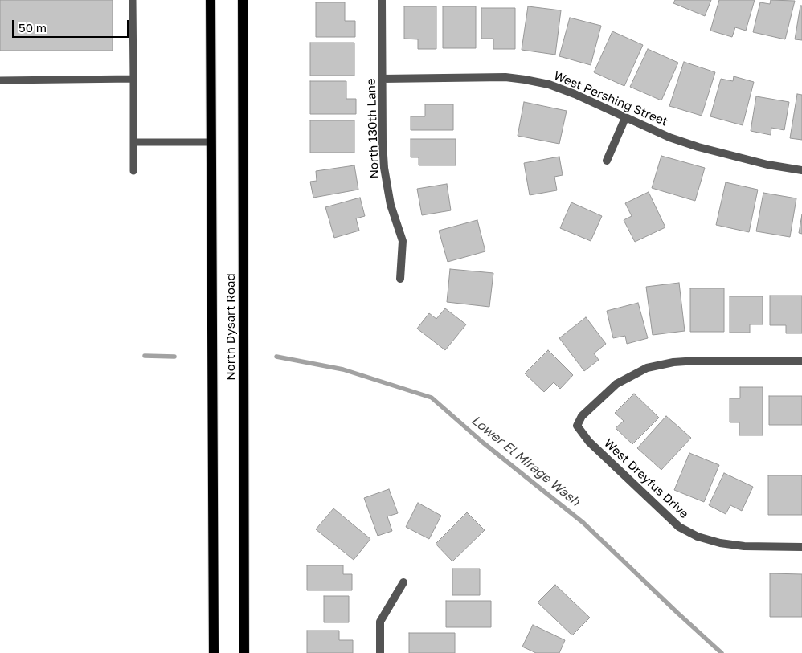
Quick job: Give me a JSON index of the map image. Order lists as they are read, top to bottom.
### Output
{
  "streets": {
    "main road": ["North Dysart Road"],
    "street": ["West Pershing Street", "North 130th Lane", "West Dreyfus Drive"]
  },
  "crossings": [
    ["West Pershing Street", "North 130th Lane"]
  ],
  "water": ["Lower El Mirage Wash"],
  "scale_bar": "50 m"
}
